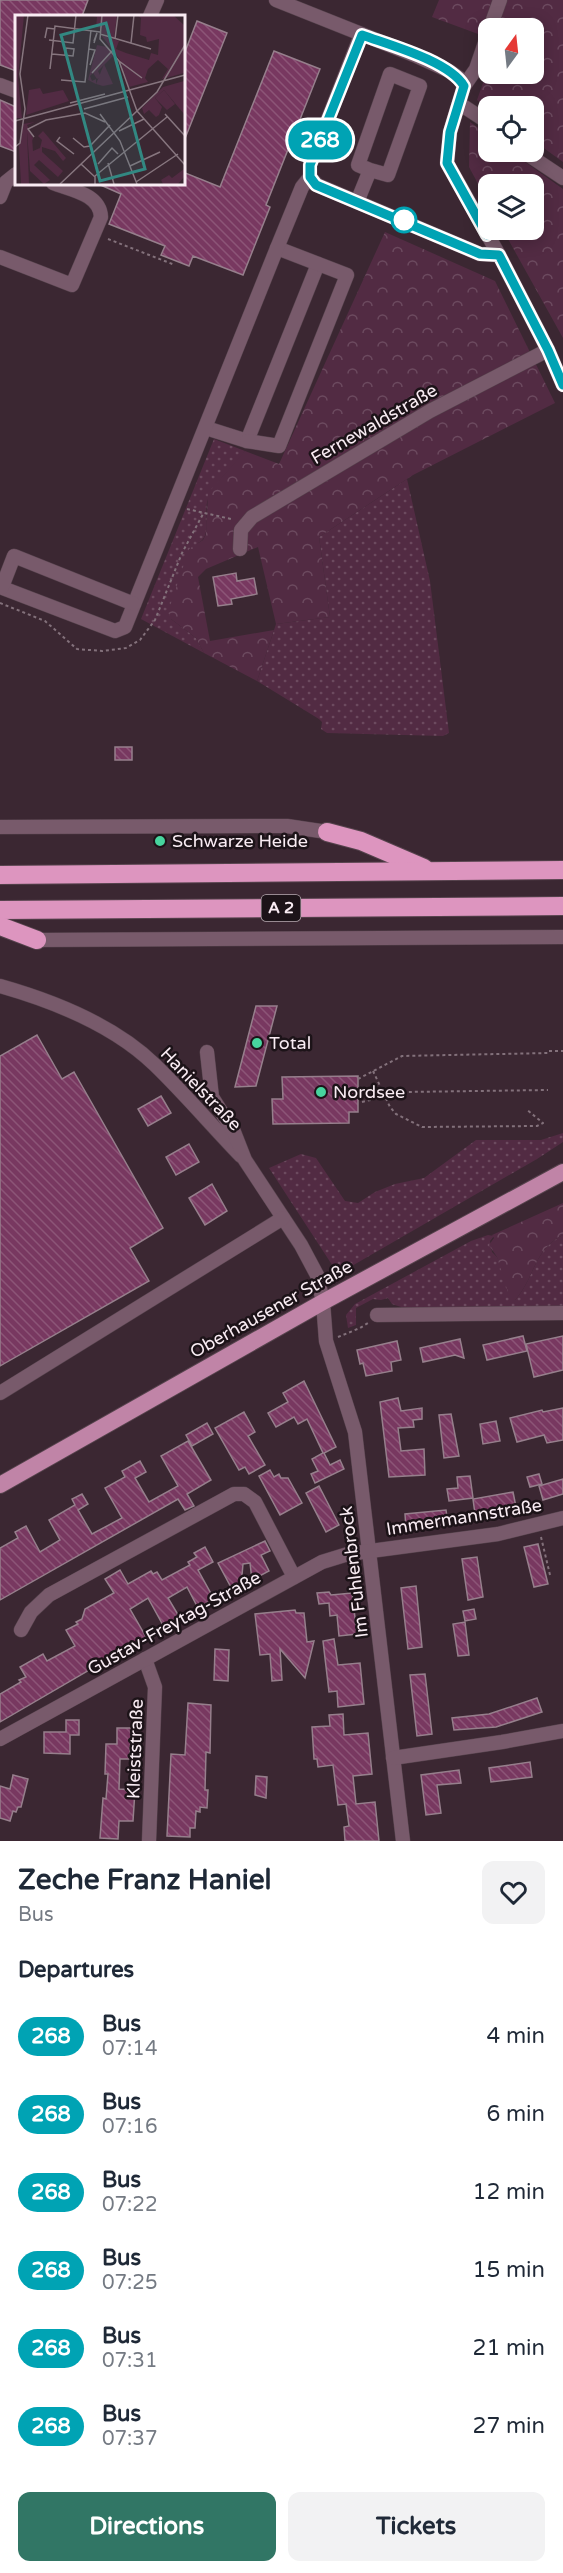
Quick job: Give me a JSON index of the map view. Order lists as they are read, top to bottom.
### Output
{
  "streets": {
    "highway": ["A 2"],
    "main road": ["Oberhausener Straße"],
    "street": [
      "Fernewaldstraße",
      "Hanielstraße",
      "Immermannstraße",
      "Im Fuhlenbrock",
      "Gustav-Freytag-Straße",
      "Kleiststraße"
    ]
  },
  "crossings": [
    ["Hanielstraße", "Oberhausener Straße"],
    ["Hanielstraße", "Im Fuhlenbrock"],
    ["Oberhausener Straße", "Im Fuhlenbrock"],
    ["Immermannstraße", "Im Fuhlenbrock"],
    ["Immermannstraße", "Gustav-Freytag-Straße"],
    ["Im Fuhlenbrock", "Gustav-Freytag-Straße"],
    ["Gustav-Freytag-Straße", "Kleiststraße"]
  ],
  "places": ["Schwarze Heide", "Total", "Nordsee"],
  "lines": ["bus line 268"],
  "north": "top",
  "page": {
    "on_map": "268",
    "heading": [
      ["Zeche Franz Haniel", "Bus"],
      "Departures"
    ],
    "list": [
      {
        "mark": "268",
        "name": "Bus",
        "note": "07:14",
        "value": "4 min"
      },
      {
        "mark": "268",
        "name": "Bus",
        "note": "07:16",
        "value": "6 min"
      },
      {
        "mark": "268",
        "name": "Bus",
        "note": "07:22",
        "value": "12 min"
      },
      {
        "mark": "268",
        "name": "Bus",
        "note": "07:25",
        "value": "15 min"
      },
      {
        "mark": "268",
        "name": "Bus",
        "note": "07:31",
        "value": "21 min"
      },
      {
        "mark": "268",
        "name": "Bus",
        "note": "07:37",
        "value": "27 min"
      }
    ],
    "buttons": ["Directions", "Tickets"]
  }
}
